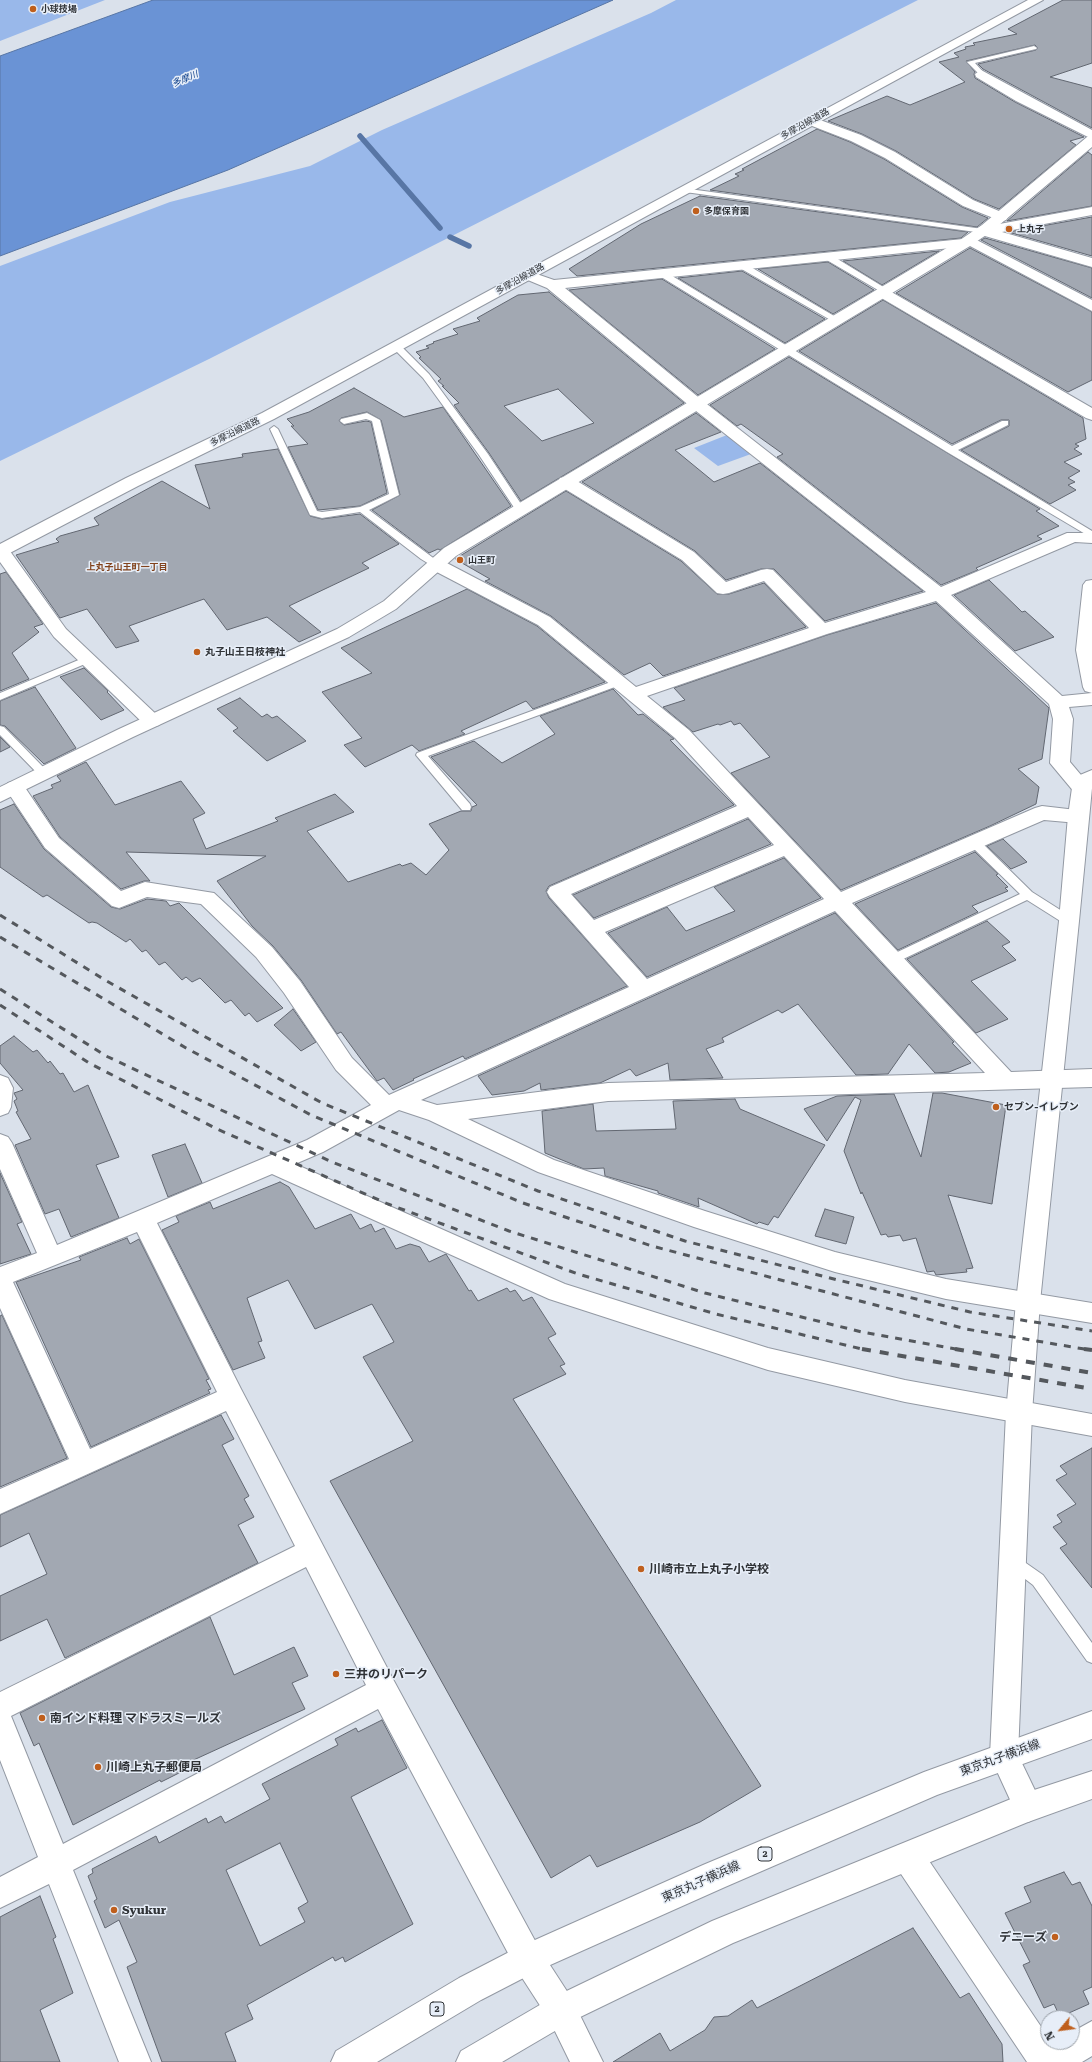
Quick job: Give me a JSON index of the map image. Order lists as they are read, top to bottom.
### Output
{
  "streets": {
    "street": ["多摩沿線道路", "東京丸子横浜線", "2"]
  },
  "districts": ["上丸子山王町一丁目"],
  "water": ["多摩川"],
  "places": [
    "小球技場",
    "多摩保育園",
    "上丸子",
    "山王町",
    "丸子山王日枝神社",
    "セブン-イレブン",
    "川崎市立上丸子小学校",
    "三井のリパーク",
    "南インド料理 マドラスミールズ",
    "川崎上丸子郵便局",
    "Syukur",
    "デニーズ"
  ],
  "north": "bottom left"
}
